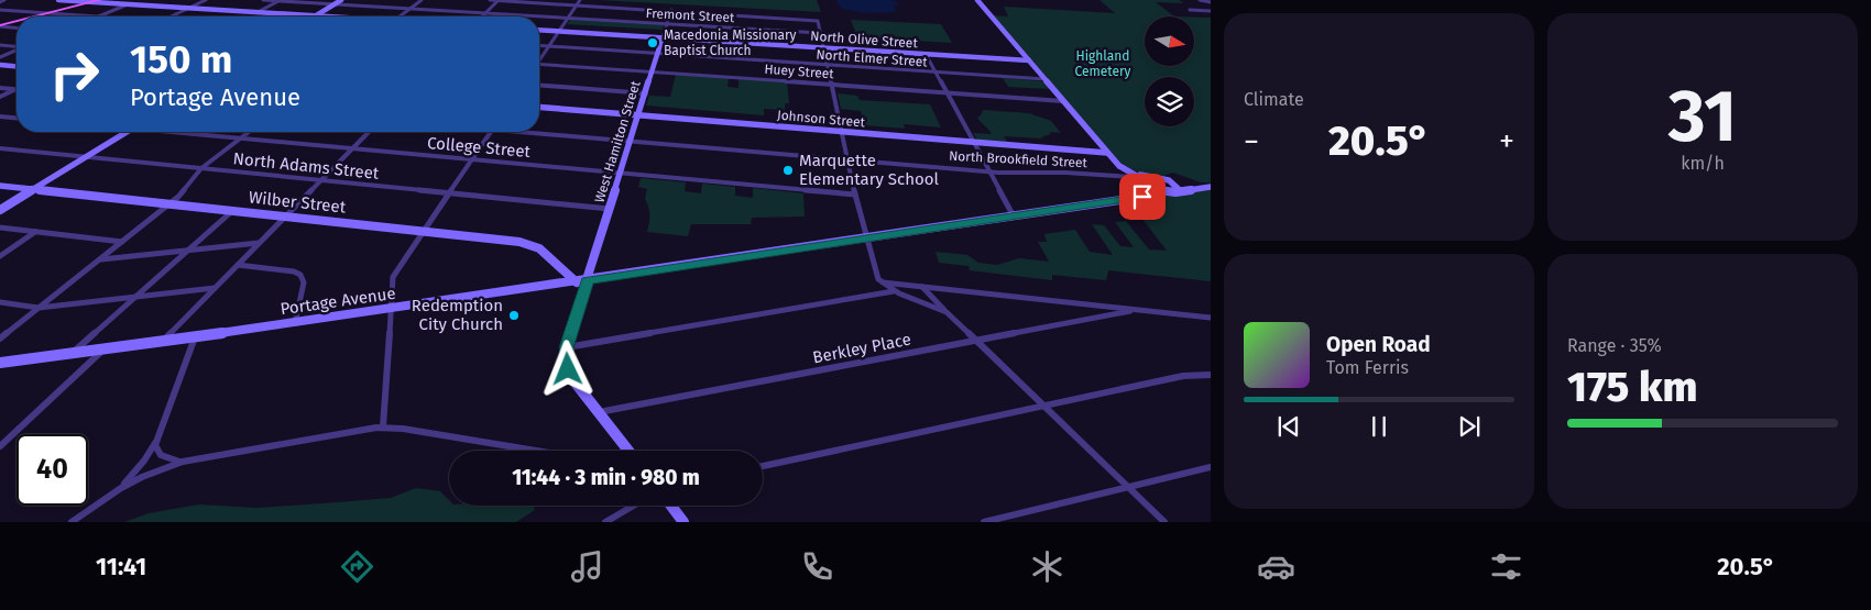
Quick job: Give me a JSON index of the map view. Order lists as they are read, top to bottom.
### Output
{
  "streets": {
    "street": [
      "Fremont Street",
      "North Olive Street",
      "North Elmer Street",
      "Huey Street",
      "Johnson Street",
      "West Hamilton Street",
      "College Street",
      "North Brookfield Street",
      "North Adams Street",
      "Wilber Street",
      "Portage Avenue",
      "Berkley Place"
    ]
  },
  "crossings": [
    ["Fremont Street", "West Hamilton Street"],
    ["North Olive Street", "West Hamilton Street"],
    ["North Elmer Street", "West Hamilton Street"],
    ["Huey Street", "West Hamilton Street"],
    ["Johnson Street", "West Hamilton Street"],
    ["West Hamilton Street", "College Street"],
    ["West Hamilton Street", "North Brookfield Street"],
    ["West Hamilton Street", "North Adams Street"],
    ["West Hamilton Street", "Portage Avenue"],
    ["Wilber Street", "Portage Avenue"]
  ],
  "parks": ["Highland Cemetery"],
  "places": ["Macedonia Missionary Baptist Church", "Marquette Elementary School", "Redemption City Church"],
  "north": "right",
  "page": {
    "tile": [
      "Climate",
      ["31", "km/h"],
      ["Range · 35%", "175 km"]
    ],
    "turn": ["150 m", "Portage Avenue"],
    "heat": ["−", "20.5°", "+"],
    "song": ["Open Road", "Tom Ferris"],
    "limit": "40",
    "trip": "11:44 · 3 min · 980 m",
    "tabs": ["11:41", "20.5°"]
  }
}
